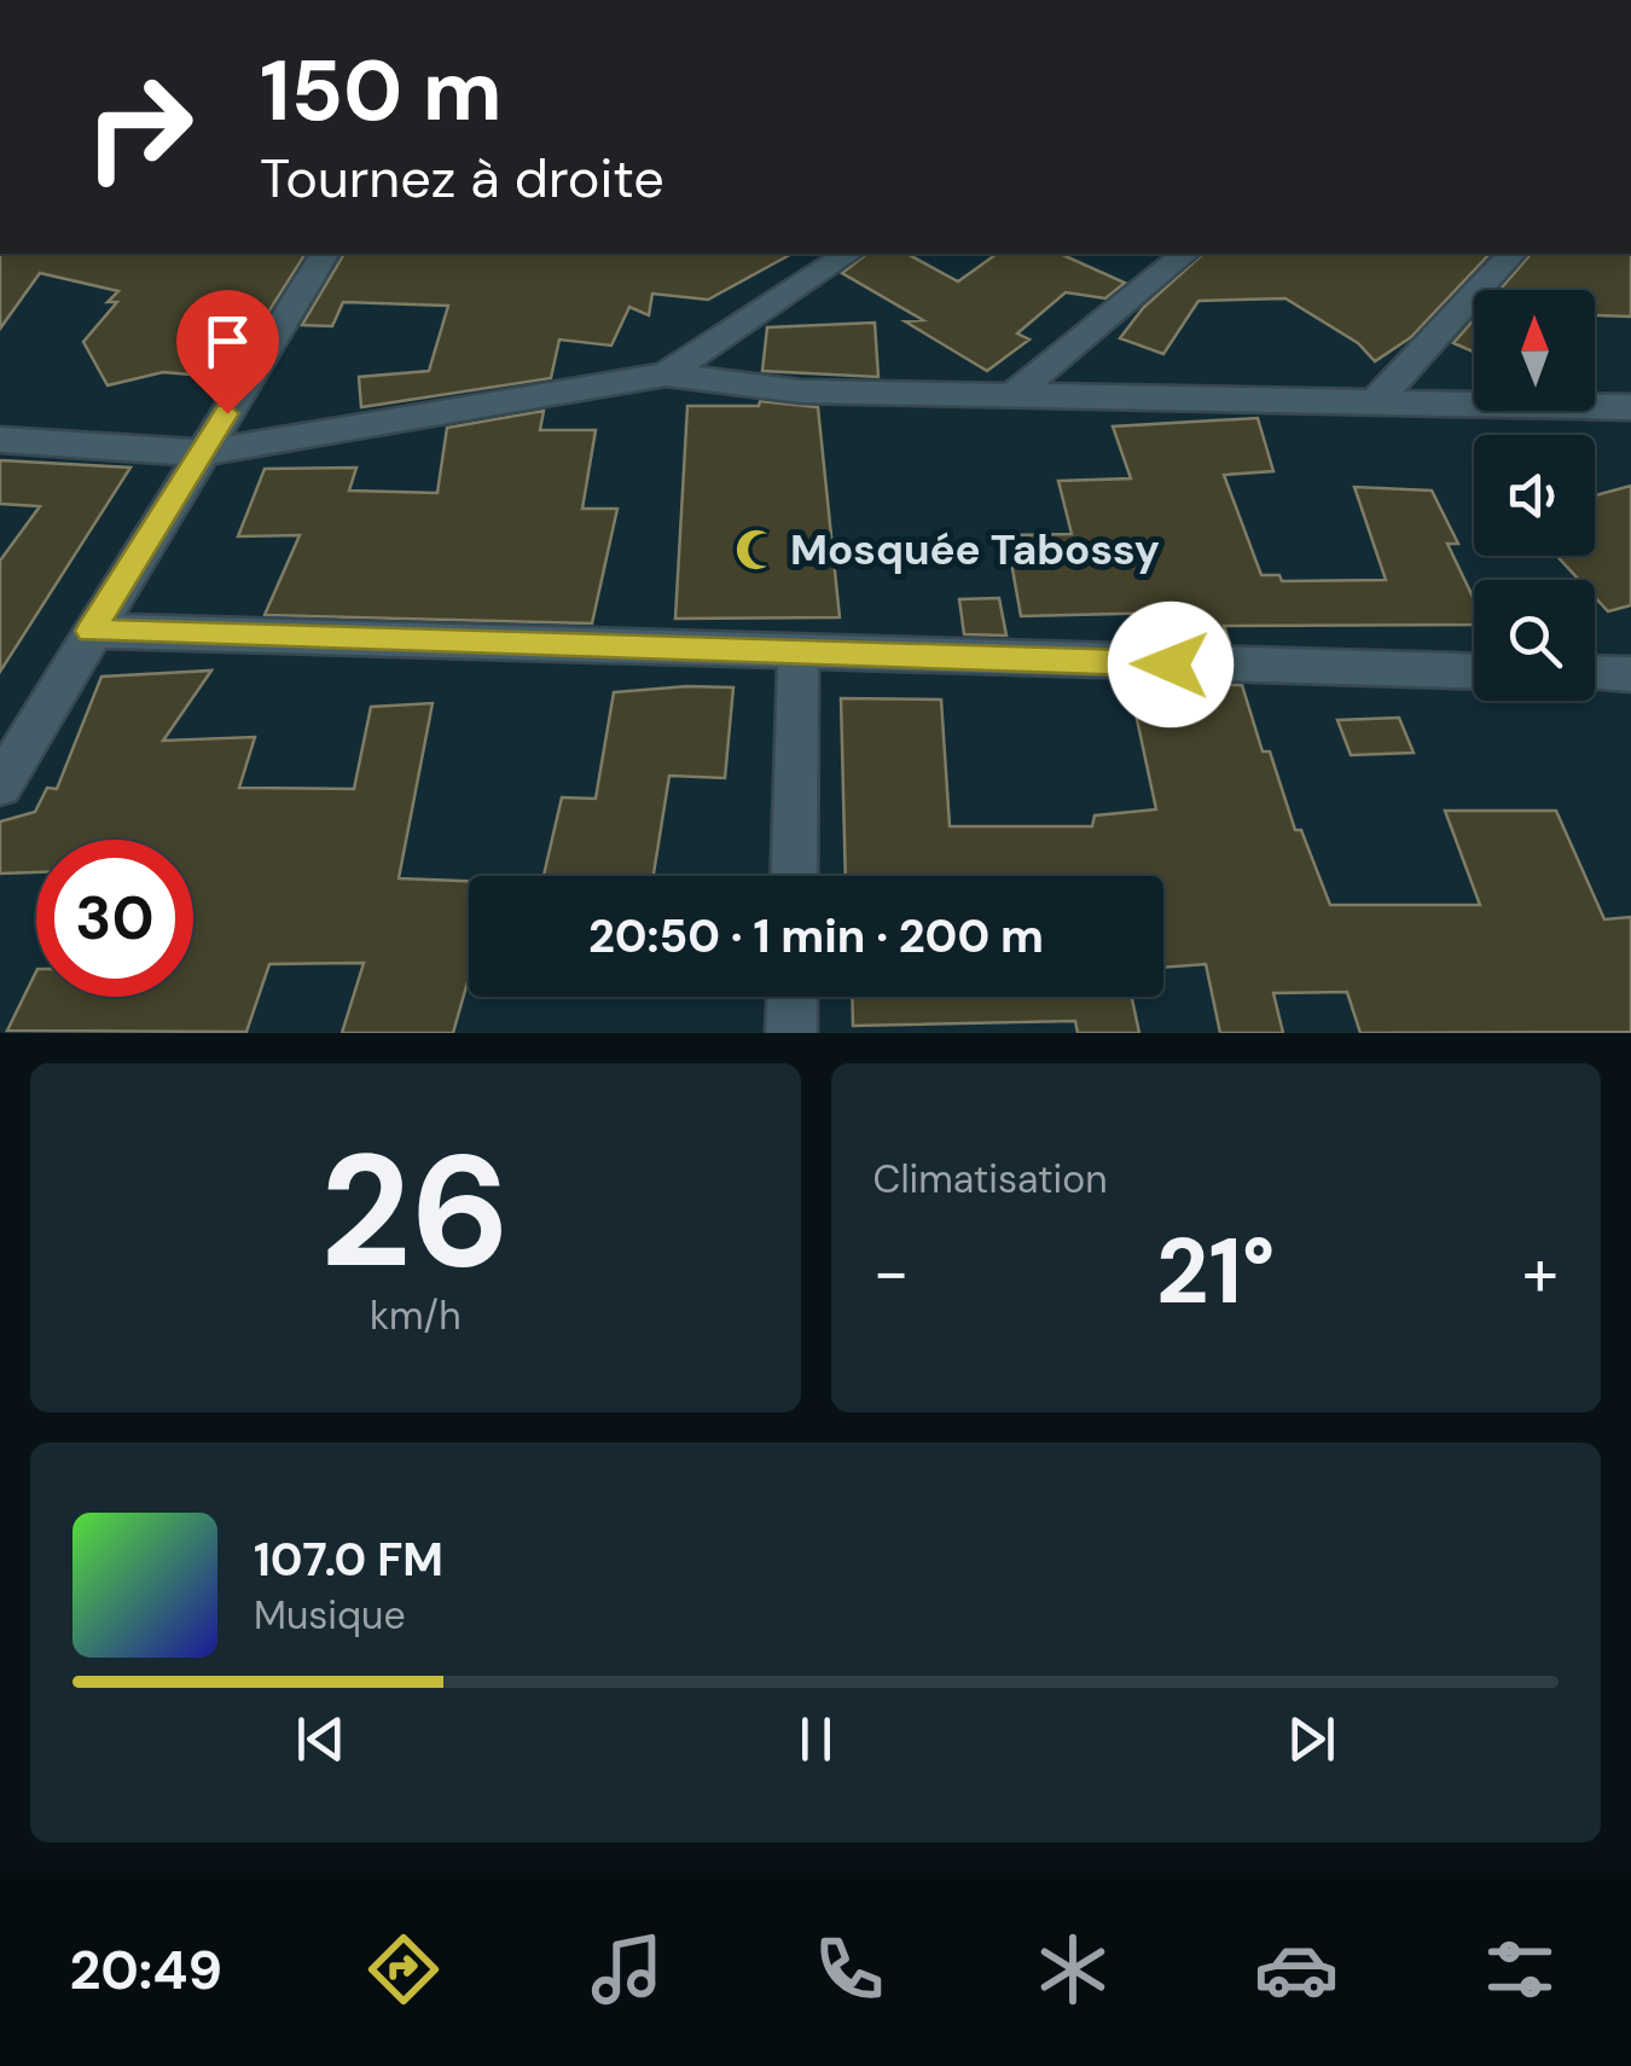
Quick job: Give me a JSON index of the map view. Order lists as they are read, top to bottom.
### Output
{
  "places": {
    "mosque": ["Mosquée Tabossy"]
  },
  "north": "top",
  "page": {
    "turn": ["150 m", "Tournez à droite"],
    "limit": "30",
    "trip": "20:50 · 1 min · 200 m",
    "tile": [
      ["26", "km/h"],
      "Climatisation"
    ],
    "heat": ["−", "21°", "+"],
    "song": ["107.0 FM", "Musique"],
    "tabs": "20:49"
  }
}
